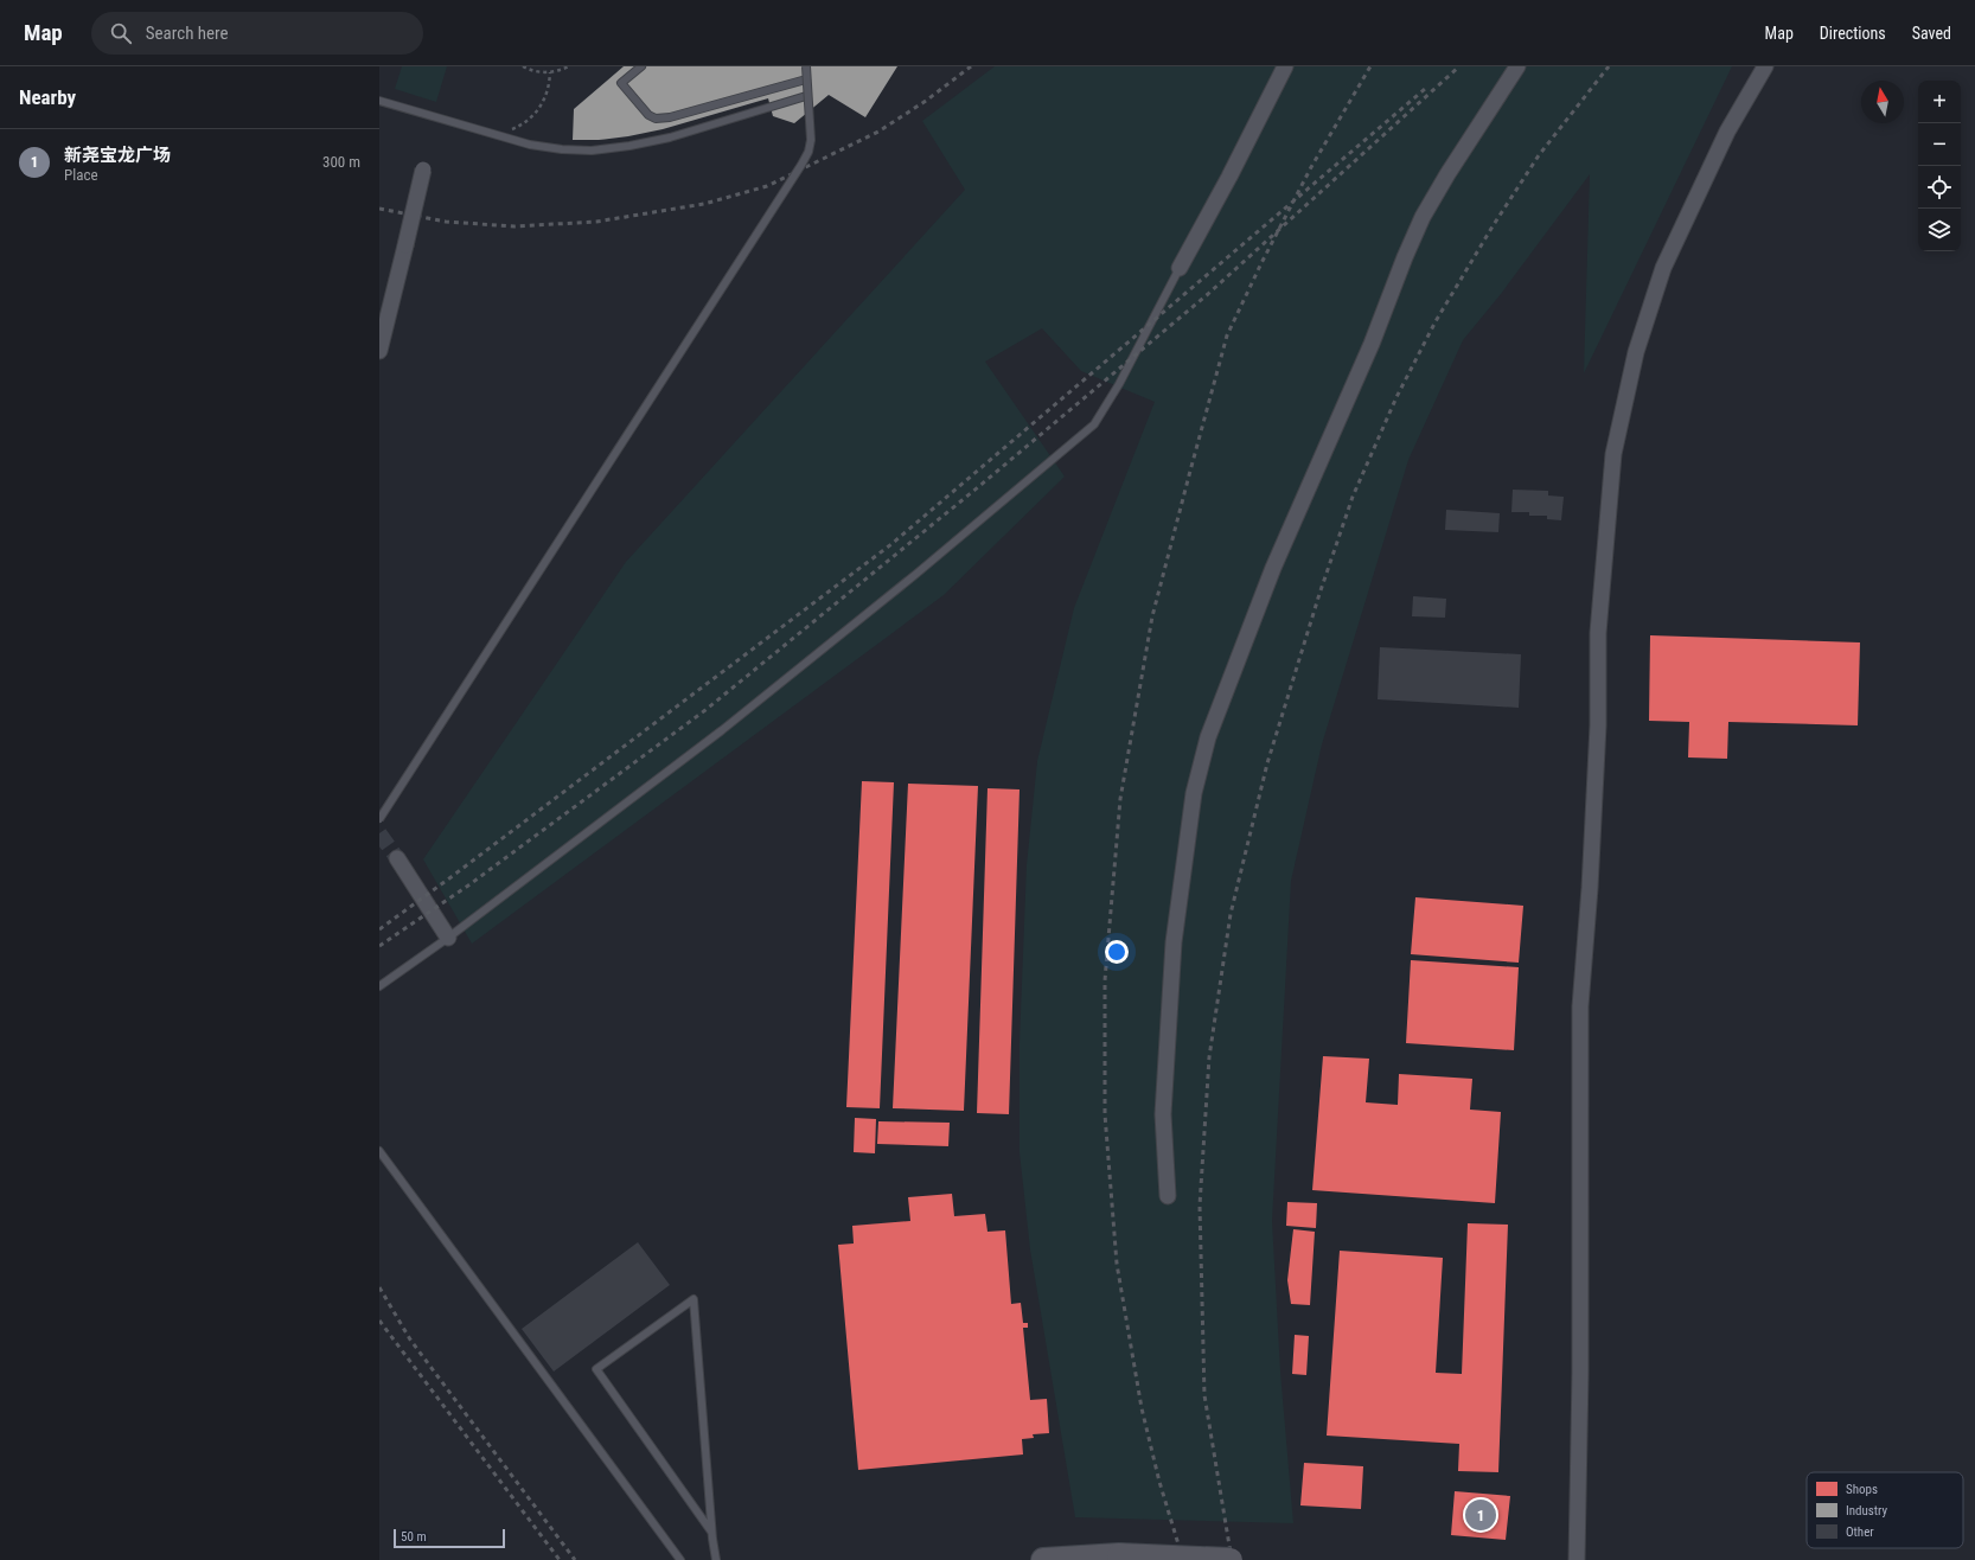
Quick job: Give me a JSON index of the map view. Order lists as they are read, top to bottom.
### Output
{
  "legend": ["Shops", "Industry", "Other"],
  "scale_bar": "50 m",
  "north": "top",
  "page": {
    "header": "Map",
    "search": "Search here",
    "nav": ["Map", "Directions", "Saved"],
    "heading": "Nearby",
    "map_buttons": ["+", "−"],
    "list": [
      {
        "mark": "1",
        "name": "新尧宝龙广场",
        "note": "Place",
        "value": "300 m"
      }
    ],
    "pins": "1",
    "scale": "50 m"
  }
}
